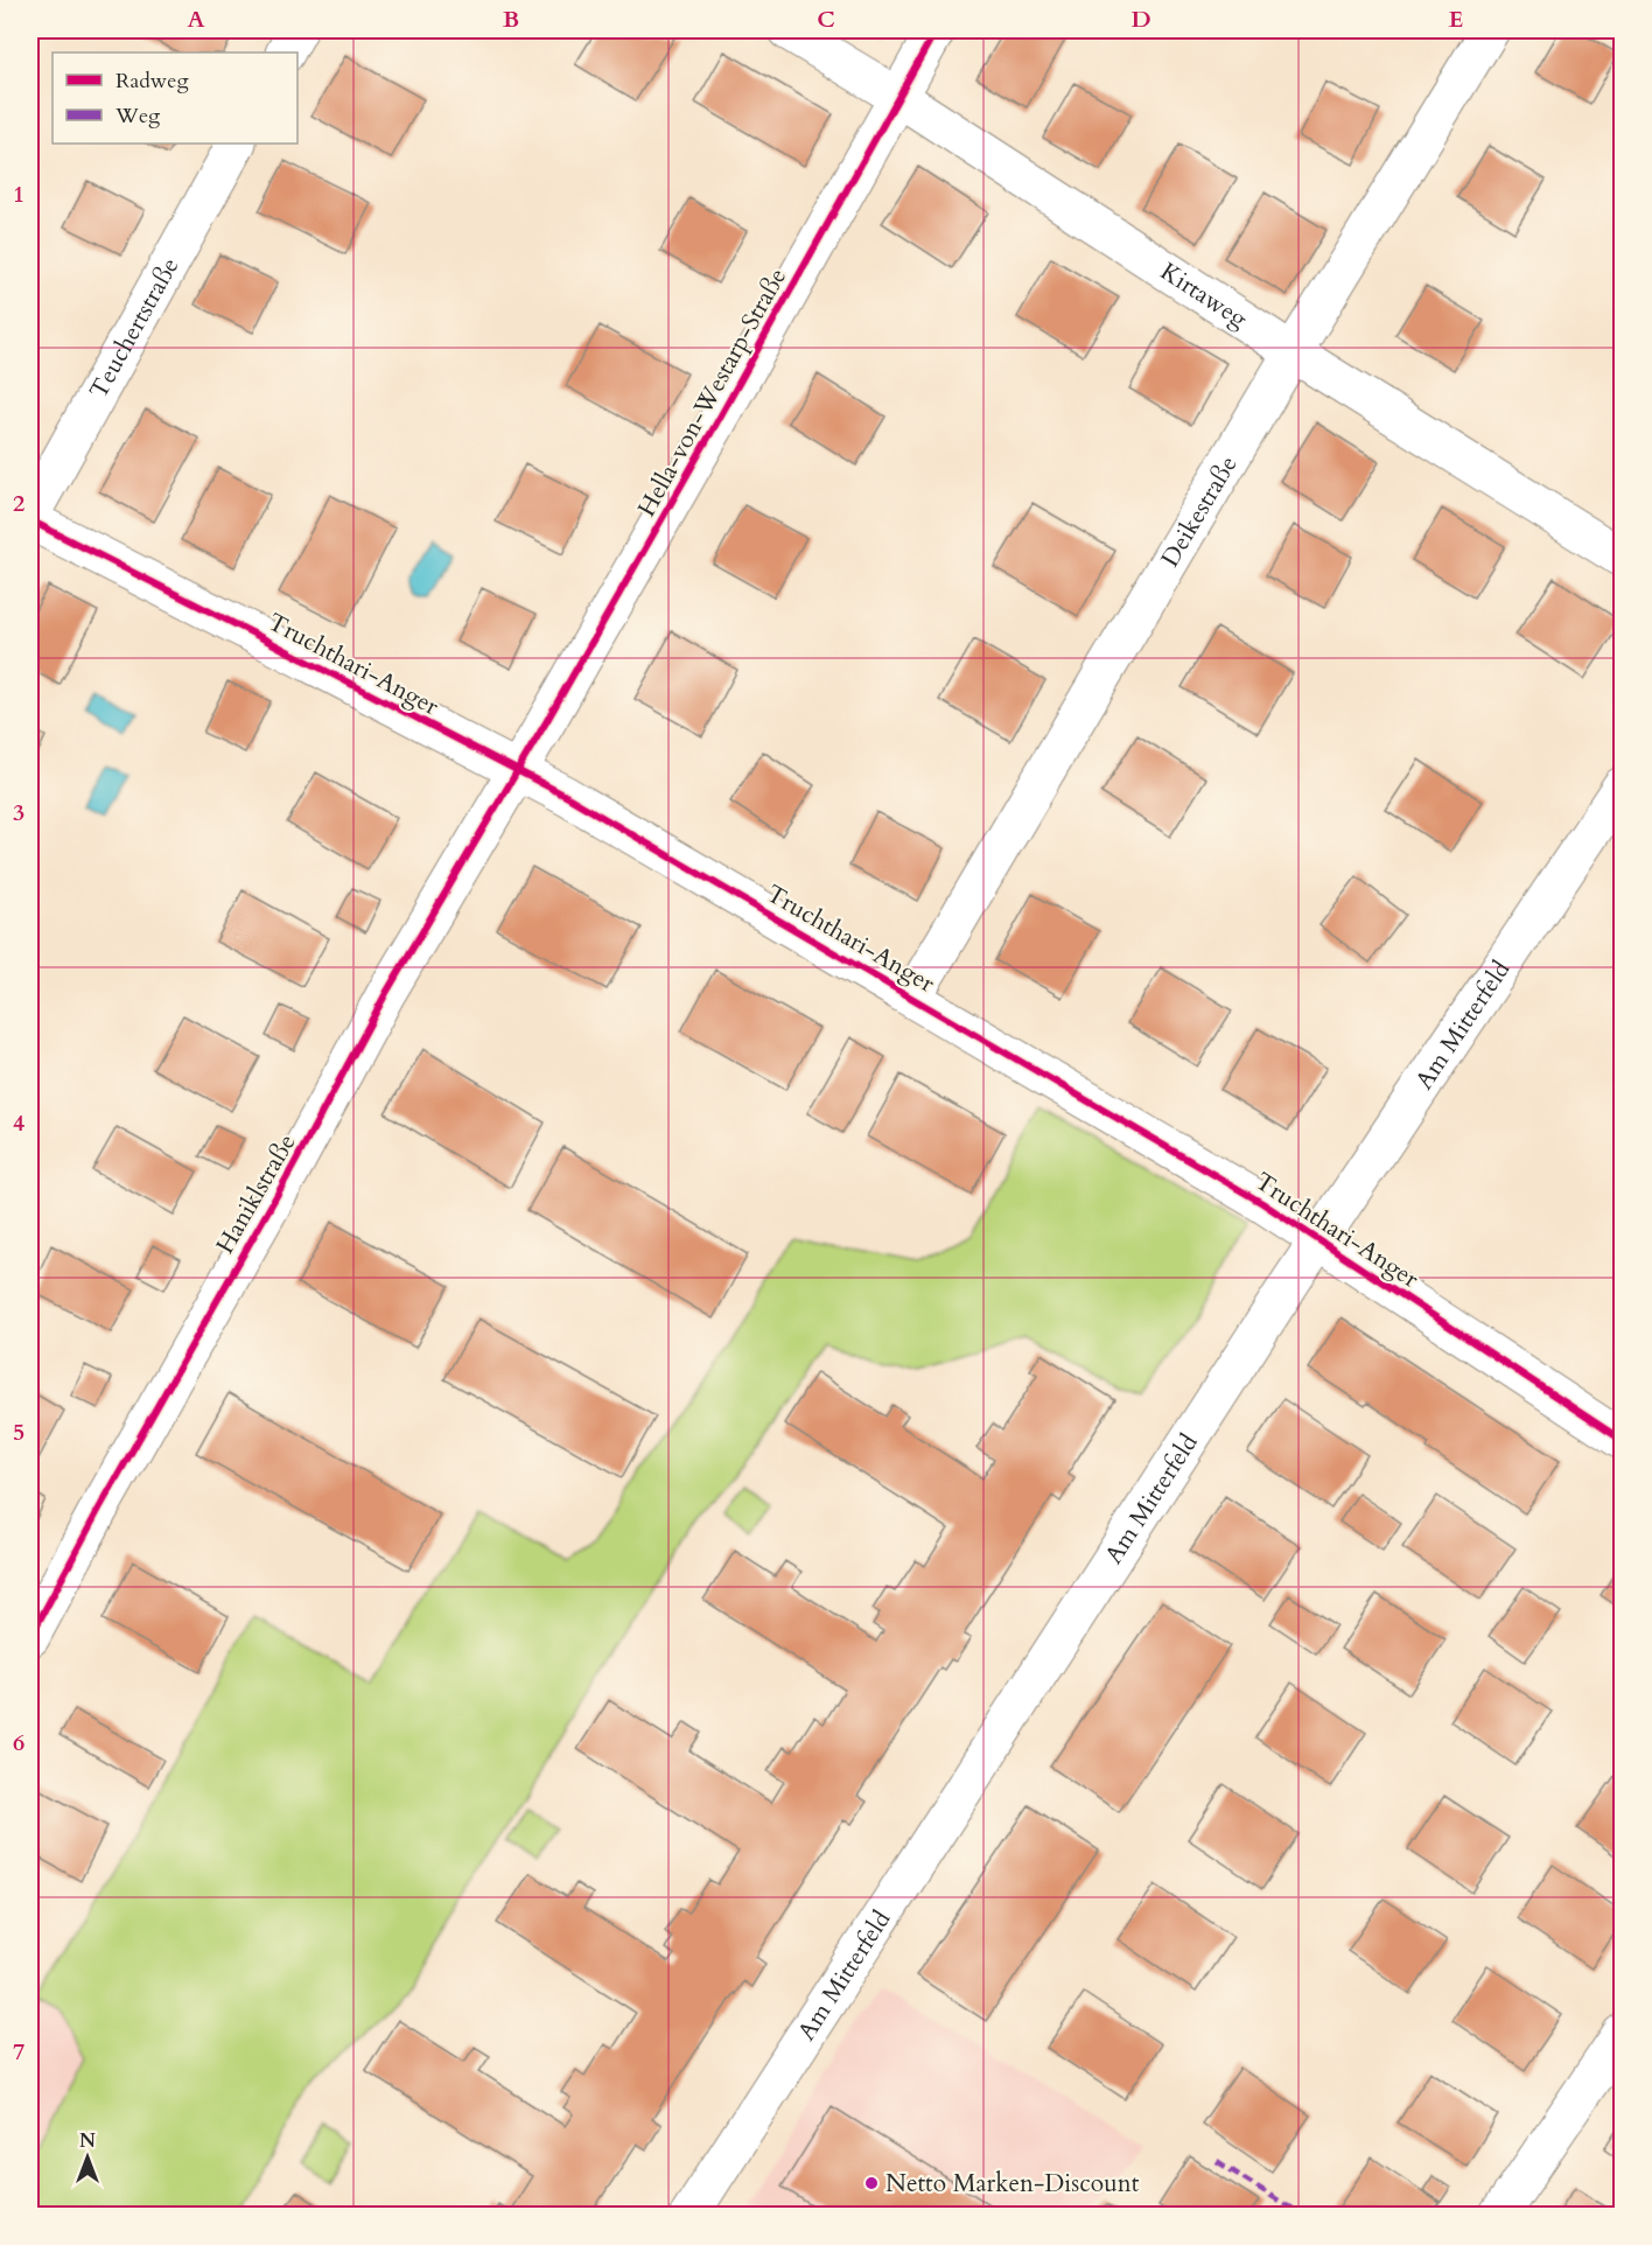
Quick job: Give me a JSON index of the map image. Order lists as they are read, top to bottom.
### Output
{
  "streets": {
    "street": [
      "Kirtaweg",
      "Teuchertstraße",
      "Hella-von-Westarp-Straße",
      "Deikestraße",
      "Truchthari-Anger",
      "Am Mitterfeld",
      "Haniklstraße"
    ]
  },
  "crossings": [
    ["Kirtaweg", "Hella-von-Westarp-Straße"],
    ["Kirtaweg", "Deikestraße"],
    ["Hella-von-Westarp-Straße", "Truchthari-Anger"],
    ["Hella-von-Westarp-Straße", "Haniklstraße"],
    ["Deikestraße", "Truchthari-Anger"],
    ["Truchthari-Anger", "Am Mitterfeld"],
    ["Truchthari-Anger", "Haniklstraße"]
  ],
  "places": ["Netto Marken-Discount"],
  "legend": ["Radweg", "Weg"],
  "north": "top",
  "grid": {
    "columns": [
      "A",
      "B",
      "C",
      "D",
      "E"
    ],
    "rows": [
      "1",
      "2",
      "3",
      "4",
      "5",
      "6",
      "7"
    ]
  }
}
